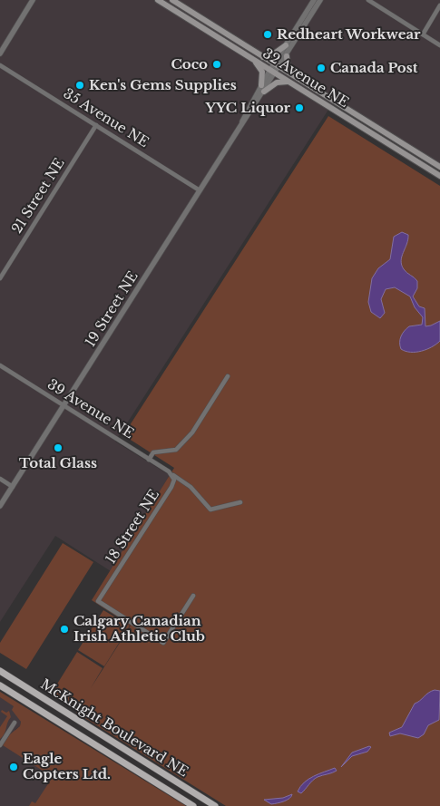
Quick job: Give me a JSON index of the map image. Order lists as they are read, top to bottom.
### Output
{
  "streets": {
    "main road": ["32 Avenue NE", "McKnight Boulevard NE"],
    "street": [
      "35 Avenue NE",
      "21 Street NE",
      "19 Street NE",
      "39 Avenue NE",
      "18 Street NE"
    ]
  },
  "crossings": [
    ["32 Avenue NE", "19 Street NE"],
    ["35 Avenue NE", "21 Street NE"],
    ["35 Avenue NE", "19 Street NE"],
    ["19 Street NE", "39 Avenue NE"],
    ["39 Avenue NE", "18 Street NE"]
  ],
  "places": [
    "Redheart Workwear",
    "Coco",
    "Canada Post",
    "Ken's Gems Supplies",
    "YYC Liquor",
    "Total Glass",
    "Calgary Canadian Irish Athletic Club",
    "Eagle Copters Ltd."
  ]
}
